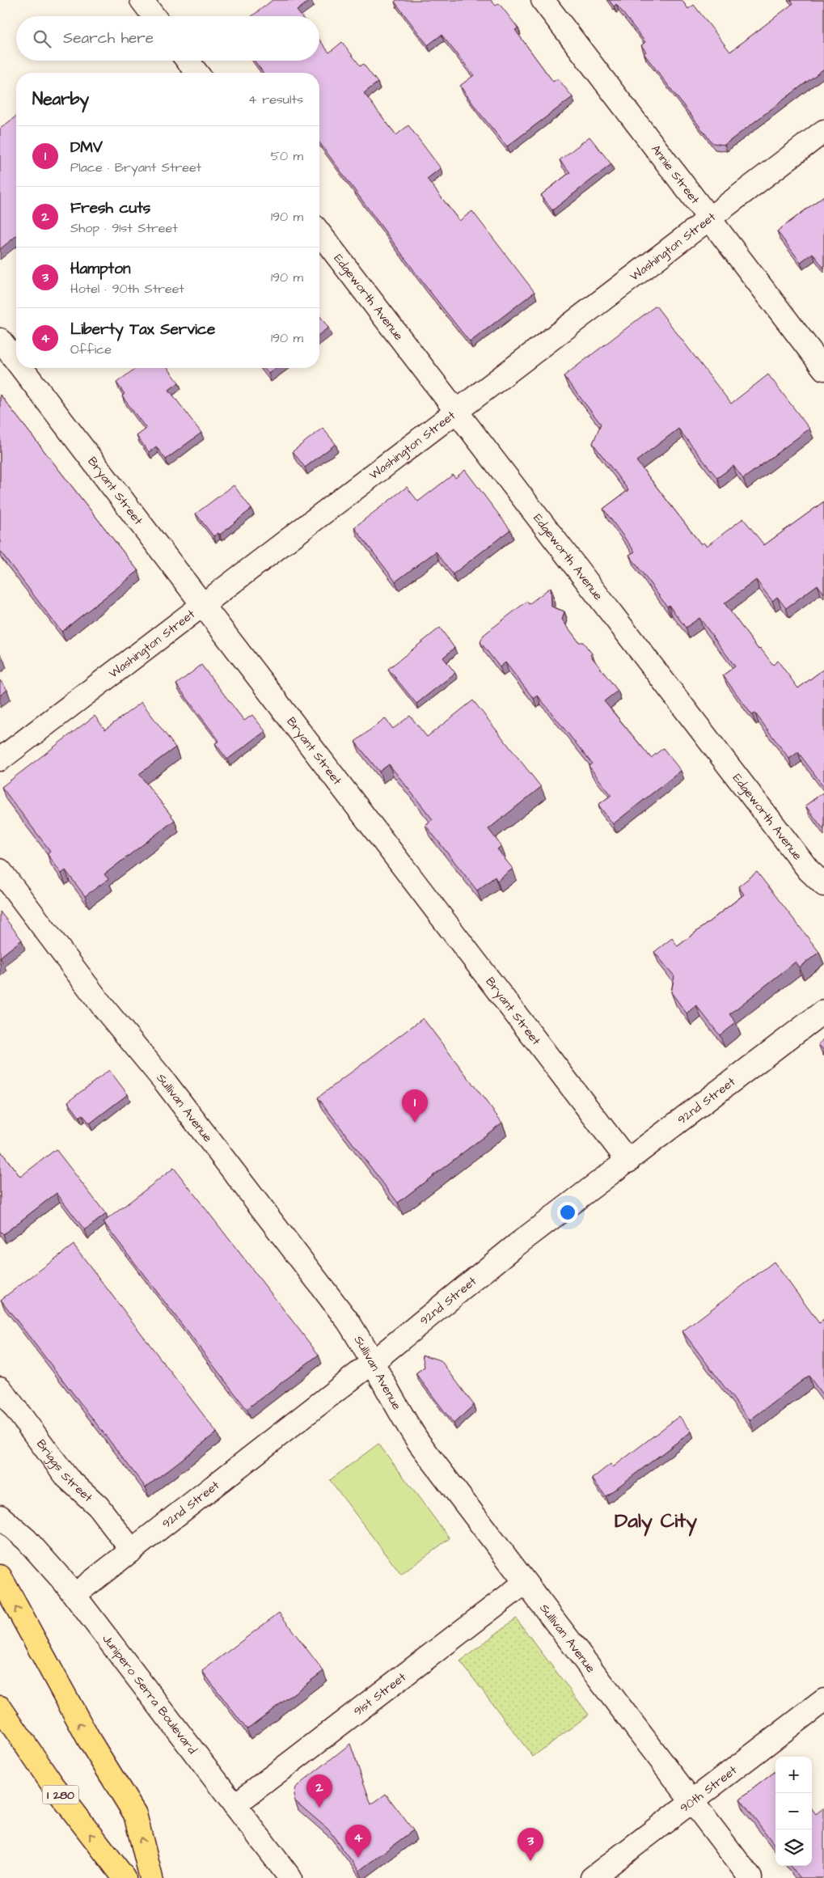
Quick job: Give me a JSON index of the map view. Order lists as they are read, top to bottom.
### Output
{
  "streets": {
    "highway": ["I 280"],
    "street": [
      "Annie Street",
      "Washington Street",
      "Edgeworth Avenue",
      "Bryant Street",
      "92nd Street",
      "Sullivan Avenue",
      "Briggs Street",
      "Junipero Serra Boulevard",
      "91st Street",
      "90th Street"
    ]
  },
  "crossings": [
    ["Annie Street", "Washington Street"],
    ["Washington Street", "Edgeworth Avenue"],
    ["Washington Street", "Bryant Street"],
    ["Bryant Street", "92nd Street"],
    ["92nd Street", "Sullivan Avenue"],
    ["92nd Street", "Briggs Street"],
    ["92nd Street", "Junipero Serra Boulevard"],
    ["Sullivan Avenue", "91st Street"],
    ["Sullivan Avenue", "90th Street"],
    ["Junipero Serra Boulevard", "91st Street"]
  ],
  "districts": ["Daly City"],
  "page": {
    "search": "Search here",
    "heading": ["Nearby", "4 results"],
    "list": [
      {
        "mark": "1",
        "name": "DMV",
        "note": "Place · Bryant Street",
        "value": "50 m"
      },
      {
        "mark": "2",
        "name": "Fresh cuts",
        "note": "Shop · 91st Street",
        "value": "190 m"
      },
      {
        "mark": "3",
        "name": "Hampton",
        "note": "Hotel · 90th Street",
        "value": "190 m"
      },
      {
        "mark": "4",
        "name": "Liberty Tax Service",
        "note": "Office",
        "value": "190 m"
      }
    ],
    "pins": [
      "1",
      "2",
      "4",
      "3"
    ],
    "map_buttons": ["+", "−"]
  }
}
